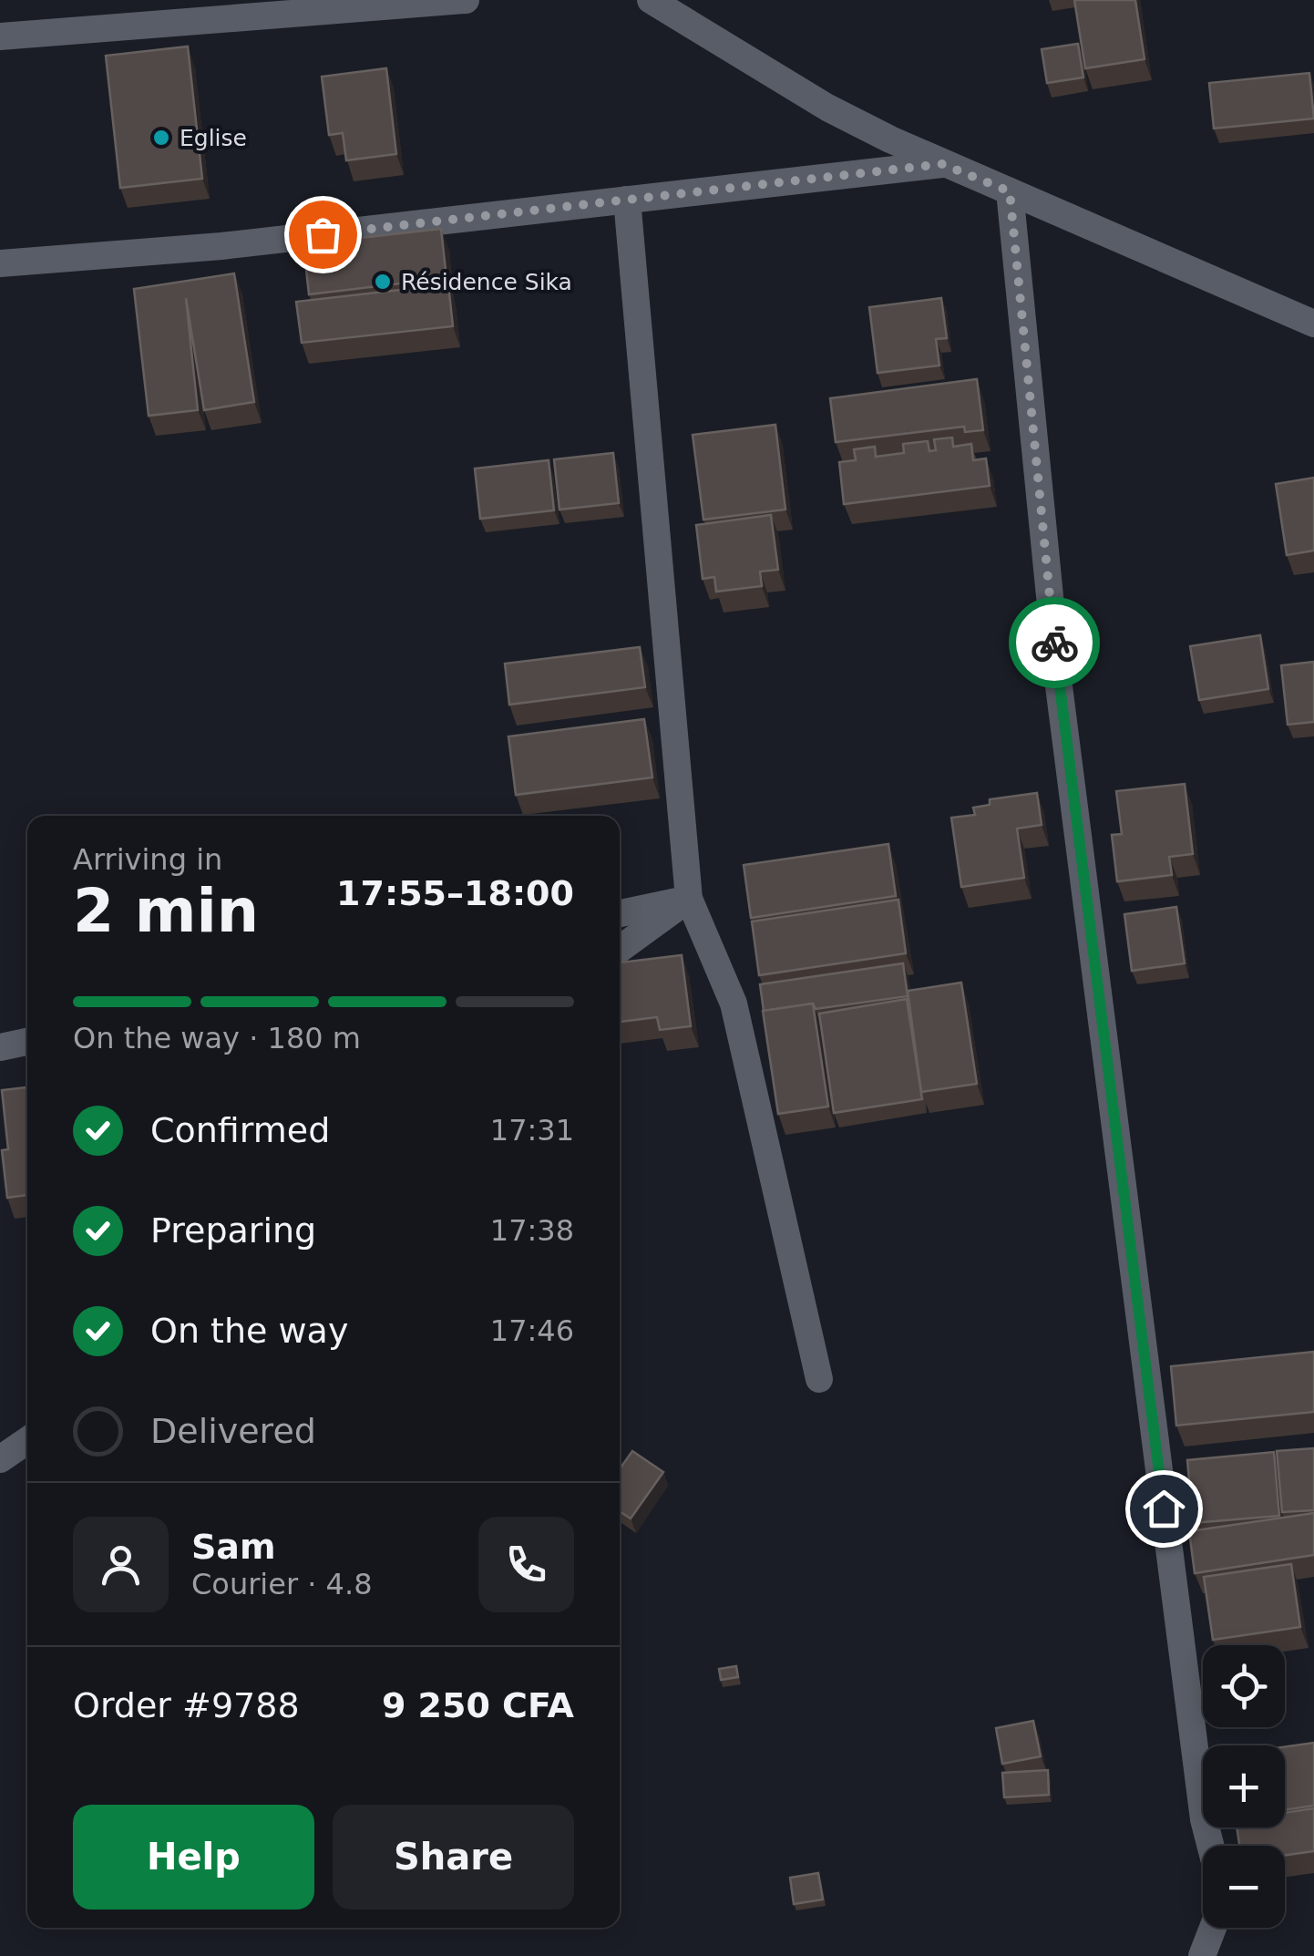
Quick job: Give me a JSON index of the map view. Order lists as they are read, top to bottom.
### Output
{
  "places": ["Eglise", "Résidence Sika"],
  "page": {
    "heading": ["2 min", "Arriving in", "17:55–18:00"],
    "panel": [
      "Sam",
      "Courier · 4.8",
      "Order #9788",
      "9 250 CFA"
    ],
    "bar": "On the way · 180 m",
    "list": [
      ["Confirmed", "17:31"],
      ["Preparing", "17:38"],
      ["On the way", "17:46"],
      "Delivered"
    ],
    "map_buttons": ["+", "−"],
    "buttons": ["Help", "Share"]
  }
}
